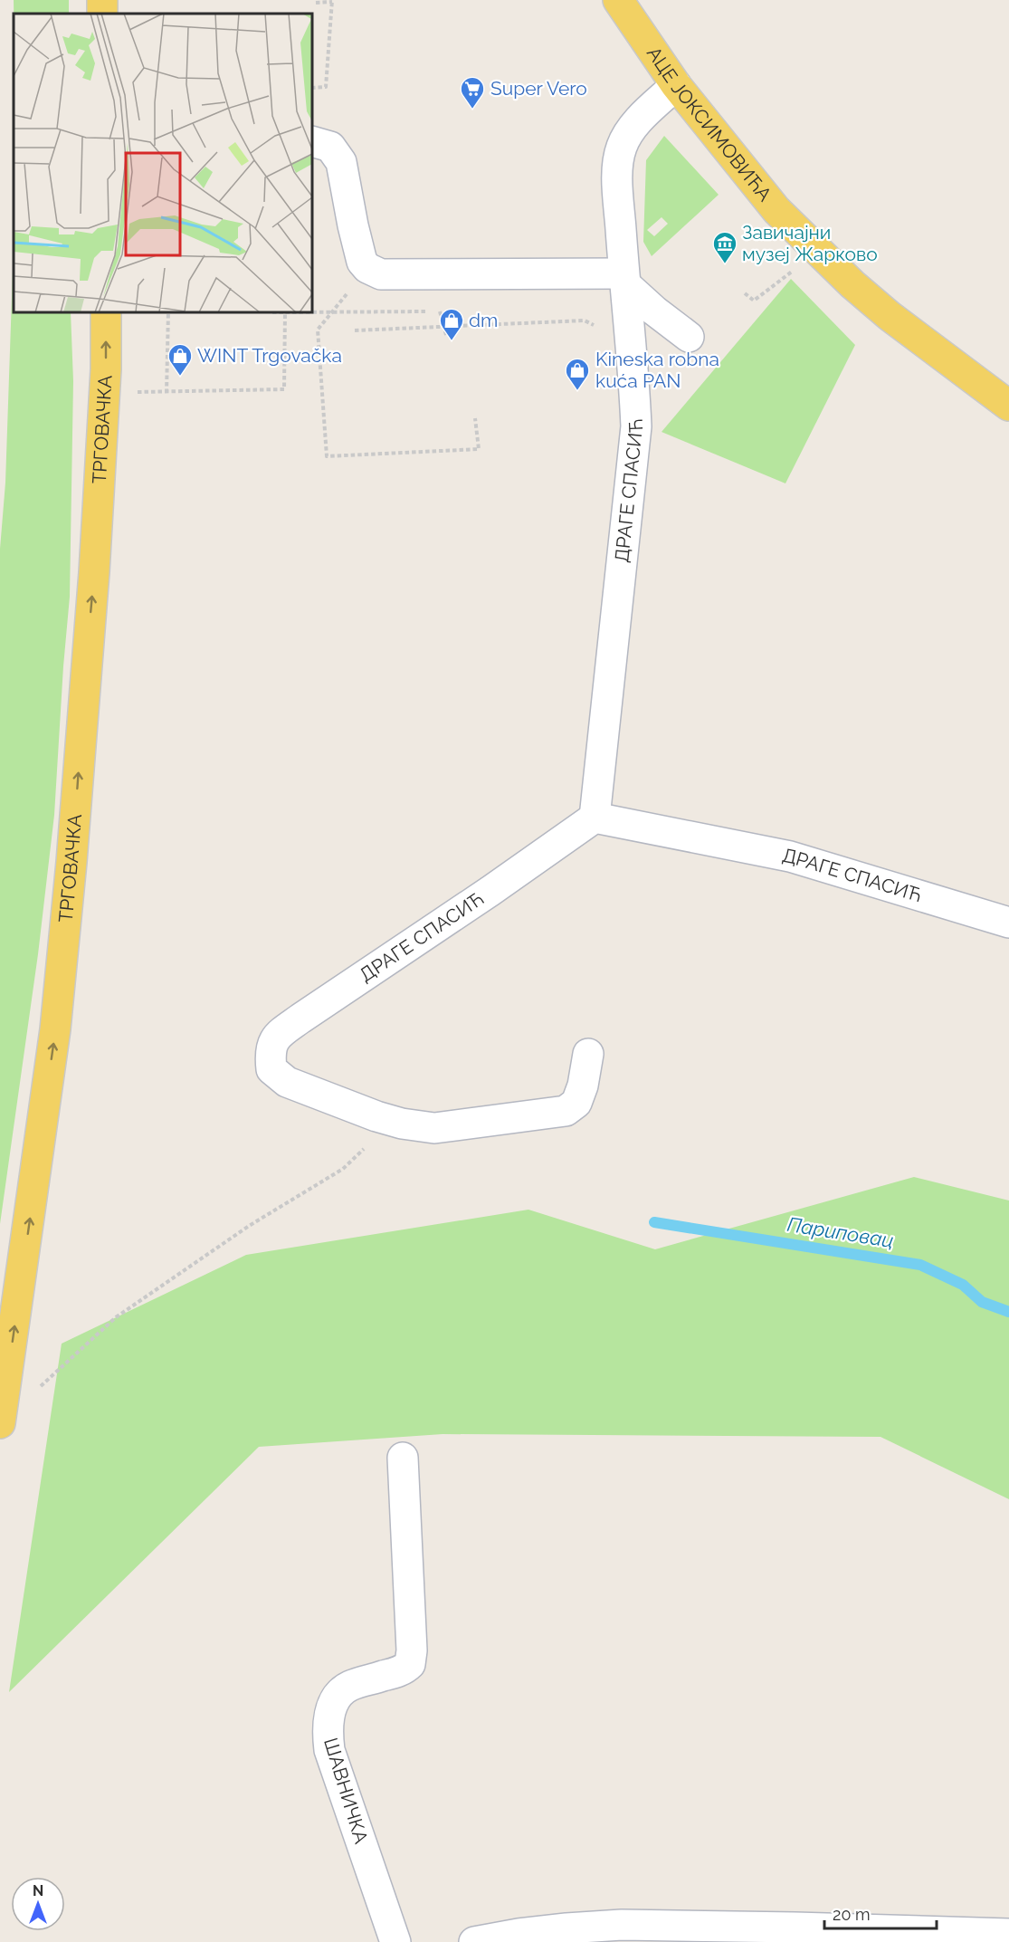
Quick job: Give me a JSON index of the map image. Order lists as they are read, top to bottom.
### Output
{
  "streets": {
    "main road": ["АЦЕ ЈОКСИМОВИЋА", "ТРГОВАЧКА"],
    "street": ["ДРАГЕ СПАСИЋ", "ШАВНИЧКА"]
  },
  "crossings": [
    ["АЦЕ ЈОКСИМОВИЋА", "ДРАГЕ СПАСИЋ"]
  ],
  "one_way": ["ТРГОВАЧКА"],
  "water": ["Париповац"],
  "places": {
    "supermarket": ["Super Vero"],
    "museum": ["Завичајни музеј Жарково"],
    "shop": ["dm", "WINT Trgovačka", "Kineska robna kuća PAN"]
  },
  "scale_bar": "20 m",
  "north": "top"
}
